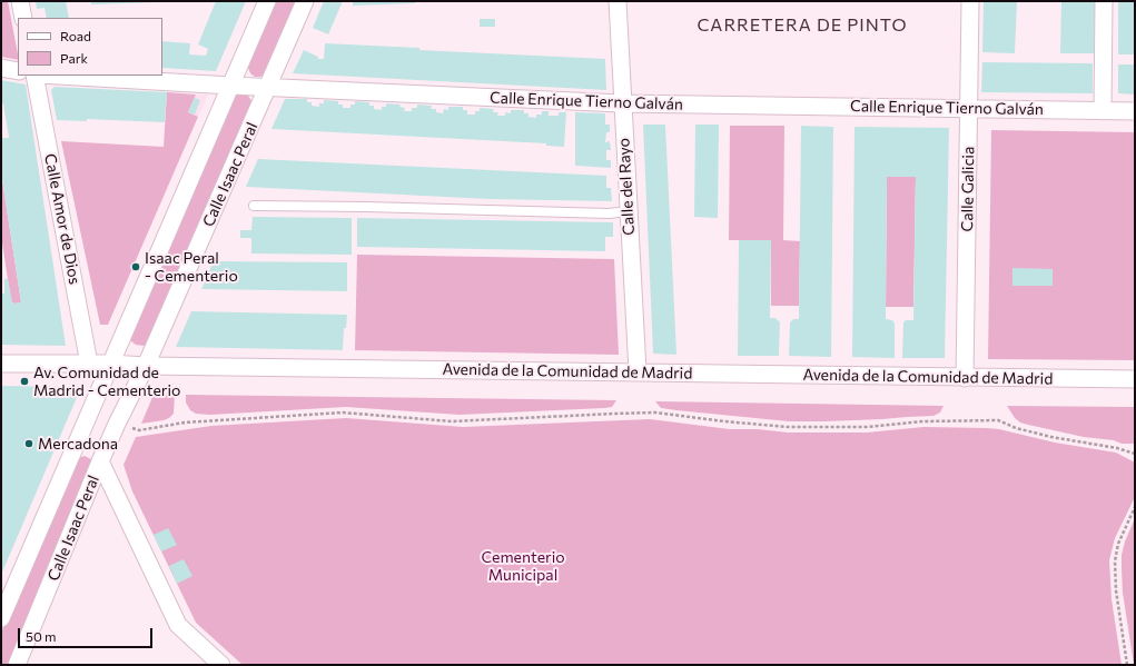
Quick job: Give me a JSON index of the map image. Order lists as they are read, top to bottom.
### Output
{
  "streets": {
    "street": [
      "Calle Enrique Tierno Galván",
      "Calle Isaac Peral",
      "Calle del Rayo",
      "Calle Galicia",
      "Calle Amor de Dios",
      "Avenida de la Comunidad de Madrid"
    ]
  },
  "crossings": [
    ["Calle Enrique Tierno Galván", "Calle Isaac Peral"],
    ["Calle Enrique Tierno Galván", "Calle del Rayo"],
    ["Calle Enrique Tierno Galván", "Calle Galicia"],
    ["Calle Isaac Peral", "Avenida de la Comunidad de Madrid"],
    ["Calle del Rayo", "Avenida de la Comunidad de Madrid"],
    ["Calle Galicia", "Avenida de la Comunidad de Madrid"],
    ["Calle Amor de Dios", "Avenida de la Comunidad de Madrid"]
  ],
  "districts": ["CARRETERA DE PINTO"],
  "parks": ["Cementerio Municipal"],
  "places": ["Isaac Peral - Cementerio", "Av. Comunidad de Madrid - Cementerio", "Mercadona"],
  "legend": ["Road", "Park"],
  "scale_bar": "50 m"
}
